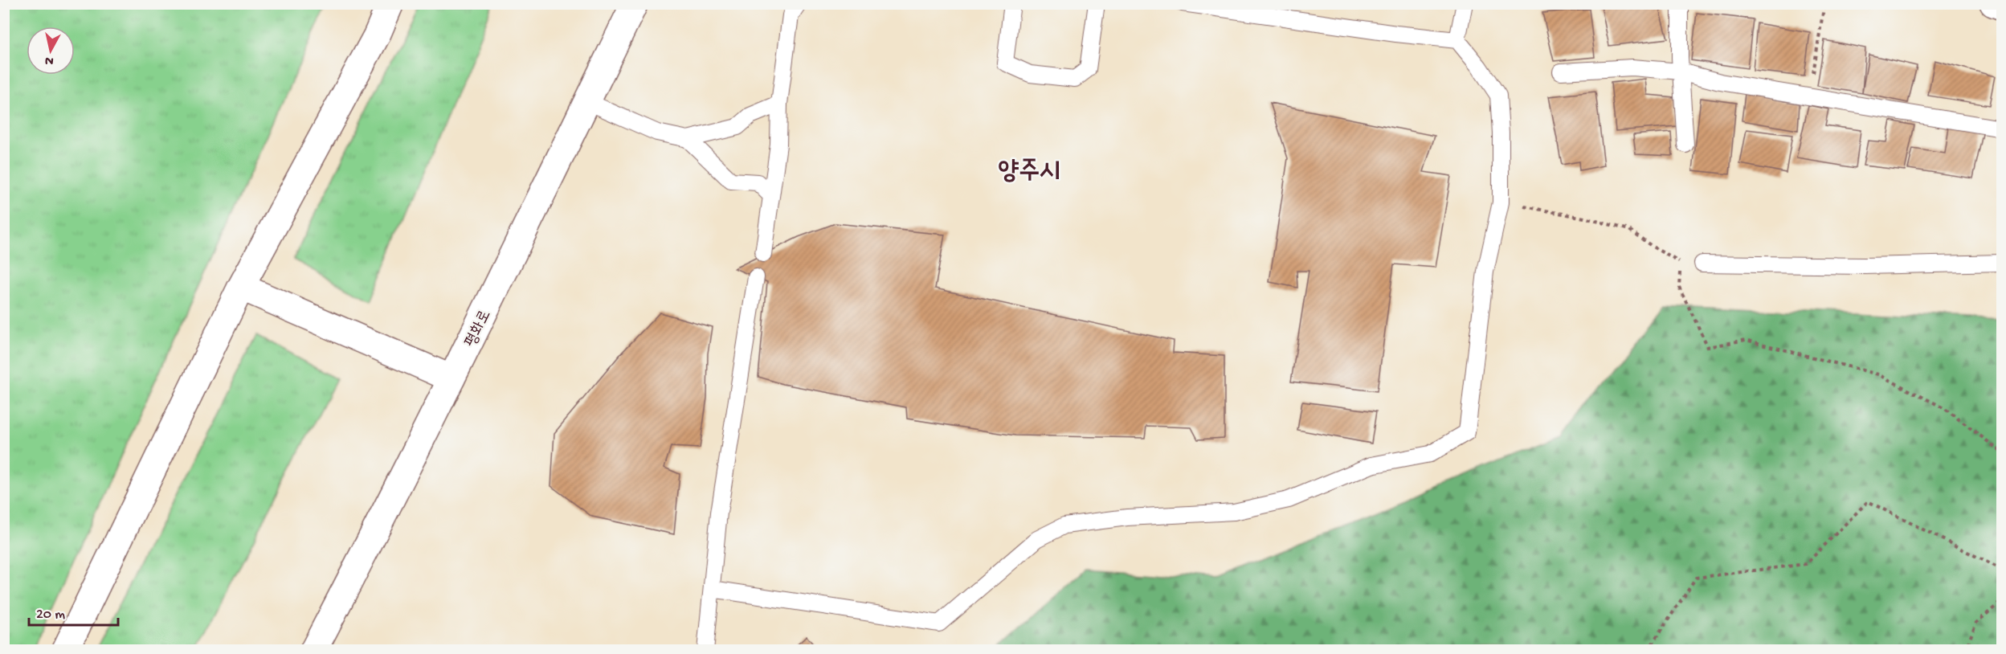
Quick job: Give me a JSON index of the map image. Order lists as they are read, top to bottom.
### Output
{
  "streets": {
    "street": ["평화로"]
  },
  "districts": ["양주시"],
  "scale_bar": "20 m",
  "north": "bottom"
}
